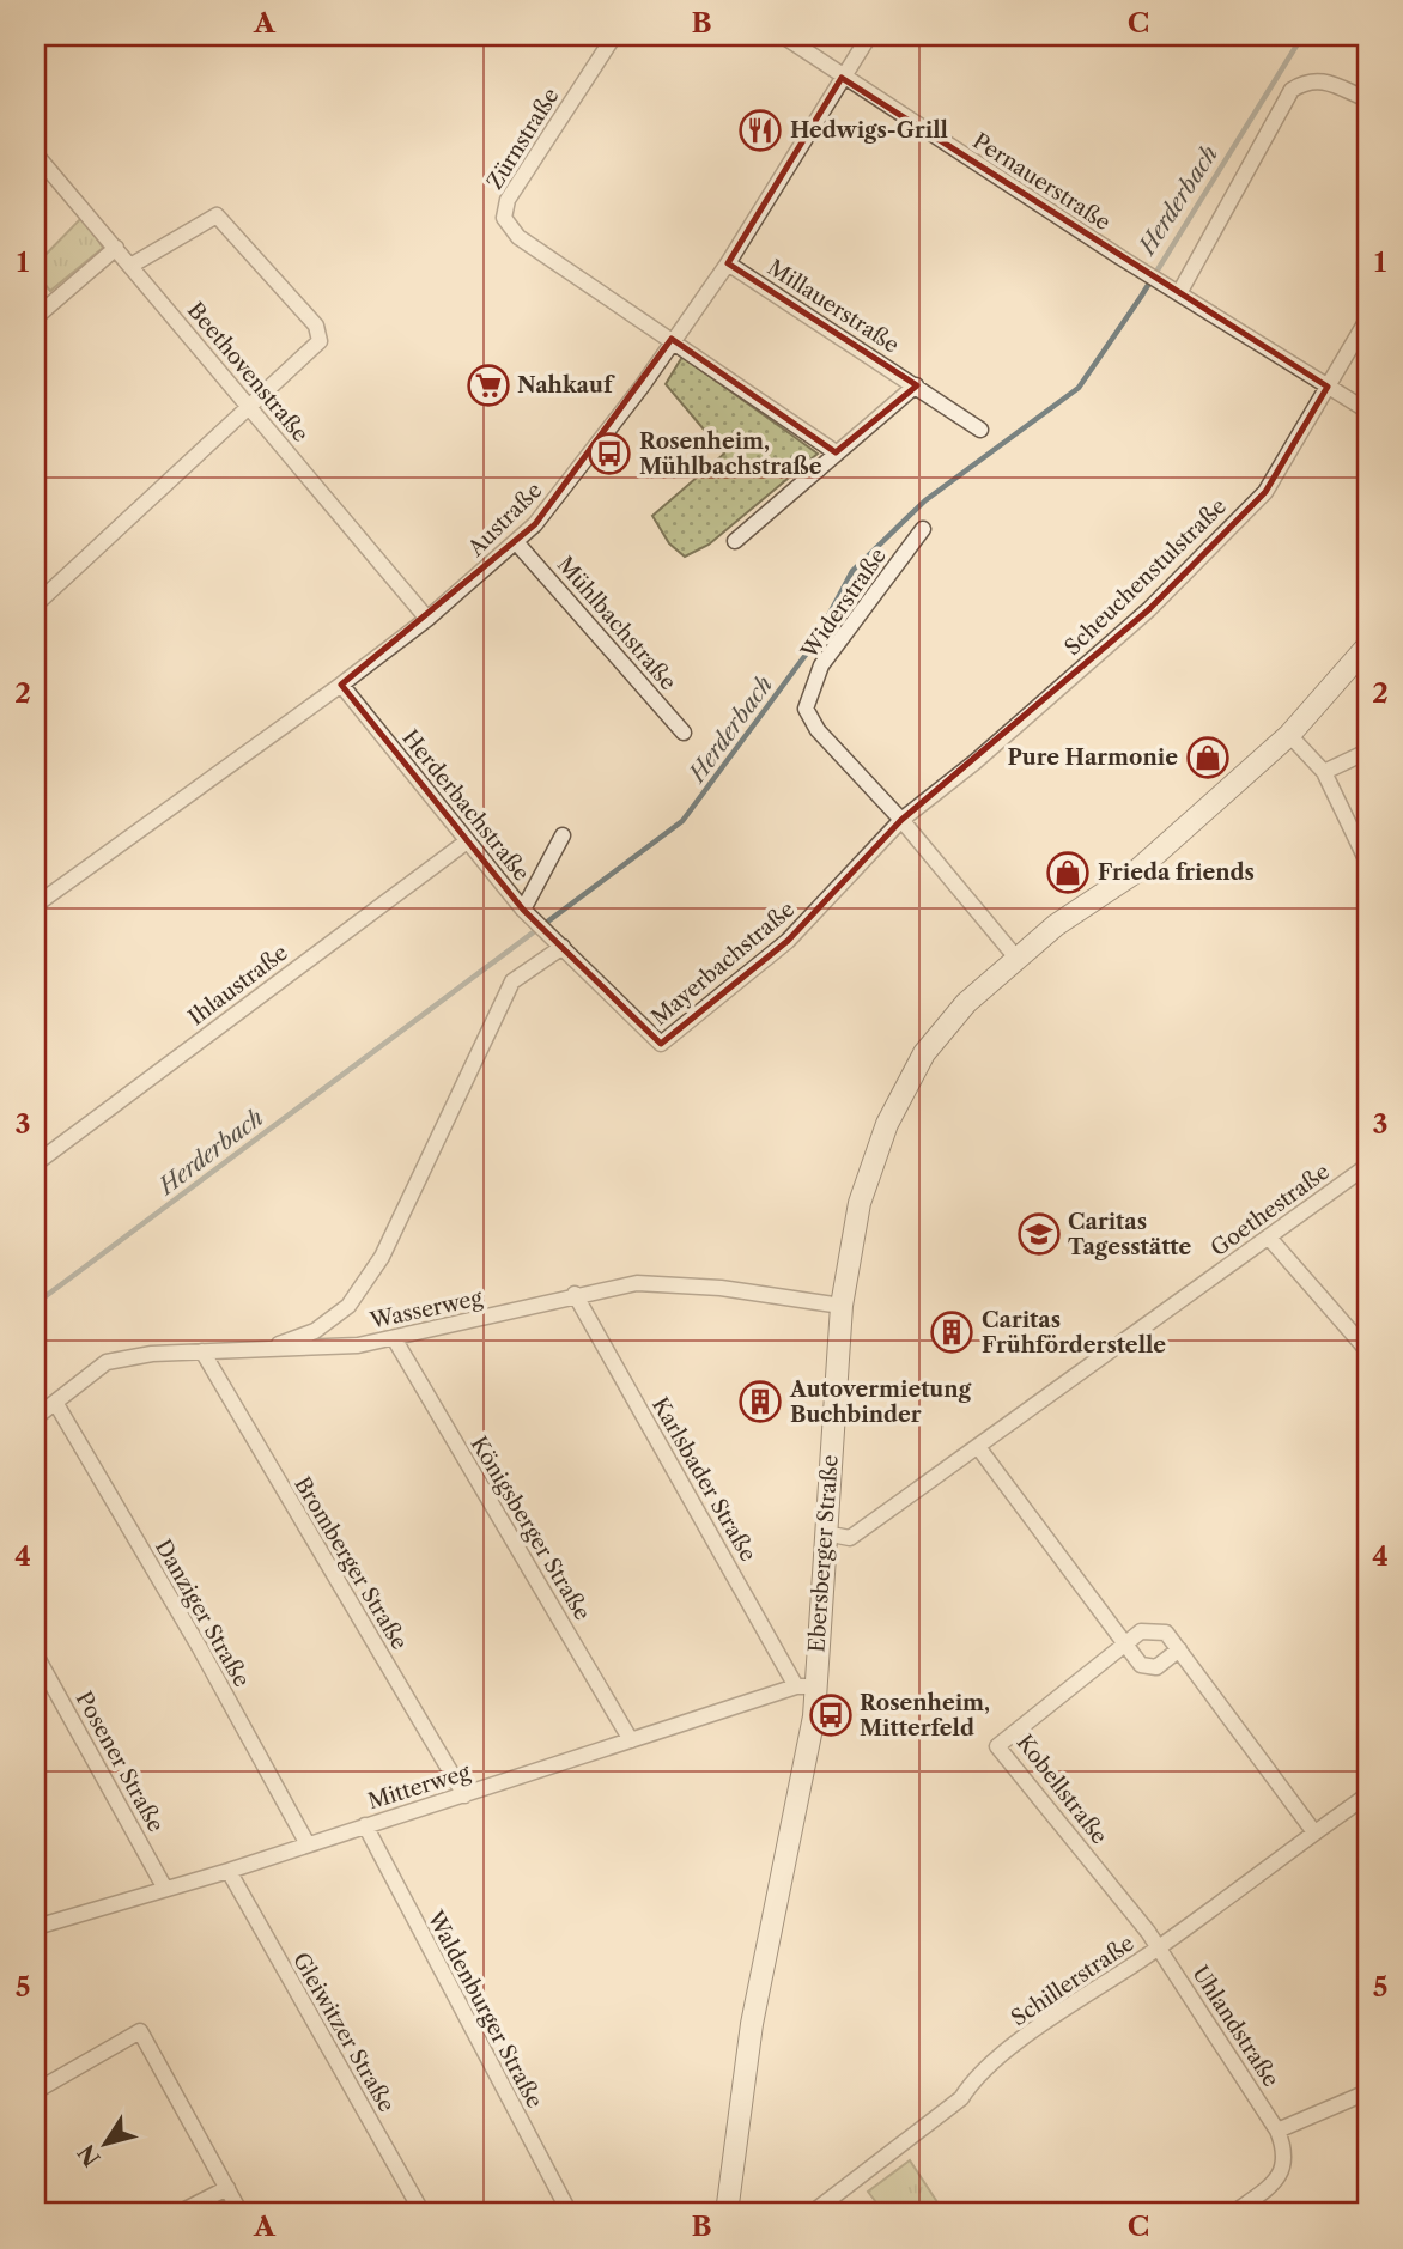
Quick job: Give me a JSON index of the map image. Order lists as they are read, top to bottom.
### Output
{
  "streets": {
    "street": [
      "Zürnstraße",
      "Pernauerstraße",
      "Millauerstraße",
      "Beethovenstraße",
      "Austraße",
      "Scheuchenstulstraße",
      "Widerstraße",
      "Mühlbachstraße",
      "Herderbachstraße",
      "Mayerbachstraße",
      "Ihlaustraße",
      "Goethestraße",
      "Wasserweg",
      "Karlsbader Straße",
      "Königsberger Straße",
      "Ebersberger Straße",
      "Bromberger Straße",
      "Danziger Straße",
      "Posener Straße",
      "Mitterweg",
      "Kobellstraße",
      "Schillerstraße",
      "Waldenburger Straße",
      "Uhlandstraße",
      "Gleiwitzer Straße"
    ]
  },
  "crossings": [
    ["Zürnstraße", "Austraße"],
    ["Pernauerstraße", "Austraße"],
    ["Pernauerstraße", "Scheuchenstulstraße"],
    ["Millauerstraße", "Austraße"],
    ["Beethovenstraße", "Austraße"],
    ["Austraße", "Mühlbachstraße"],
    ["Austraße", "Herderbachstraße"],
    ["Scheuchenstulstraße", "Widerstraße"],
    ["Scheuchenstulstraße", "Mayerbachstraße"],
    ["Widerstraße", "Mayerbachstraße"],
    ["Herderbachstraße", "Mayerbachstraße"],
    ["Herderbachstraße", "Ihlaustraße"],
    ["Goethestraße", "Ebersberger Straße"],
    ["Wasserweg", "Karlsbader Straße"],
    ["Wasserweg", "Königsberger Straße"],
    ["Wasserweg", "Ebersberger Straße"],
    ["Wasserweg", "Bromberger Straße"],
    ["Wasserweg", "Danziger Straße"],
    ["Karlsbader Straße", "Ebersberger Straße"],
    ["Karlsbader Straße", "Mitterweg"],
    ["Königsberger Straße", "Mitterweg"],
    ["Ebersberger Straße", "Mitterweg"],
    ["Bromberger Straße", "Mitterweg"],
    ["Danziger Straße", "Mitterweg"],
    ["Posener Straße", "Mitterweg"],
    ["Mitterweg", "Waldenburger Straße"],
    ["Mitterweg", "Gleiwitzer Straße"],
    ["Kobellstraße", "Schillerstraße"],
    ["Kobellstraße", "Uhlandstraße"],
    ["Schillerstraße", "Uhlandstraße"]
  ],
  "water": ["Herderbach"],
  "places": {
    "restaurant": ["Hedwigs-Grill"],
    "supermarket": ["Nahkauf"],
    "bus stop": ["Rosenheim, Mühlbachstraße", "Rosenheim, Mitterfeld"],
    "shop": ["Pure Harmonie", "Frieda friends"],
    "school or university": ["Caritas Tagesstätte"],
    "building": ["Caritas Frühförderstelle", "Autovermietung Buchbinder"]
  },
  "north": "bottom left",
  "grid": {
    "columns": ["A", "B", "C"],
    "rows": [
      "1",
      "2",
      "3",
      "4",
      "5"
    ]
  }
}
